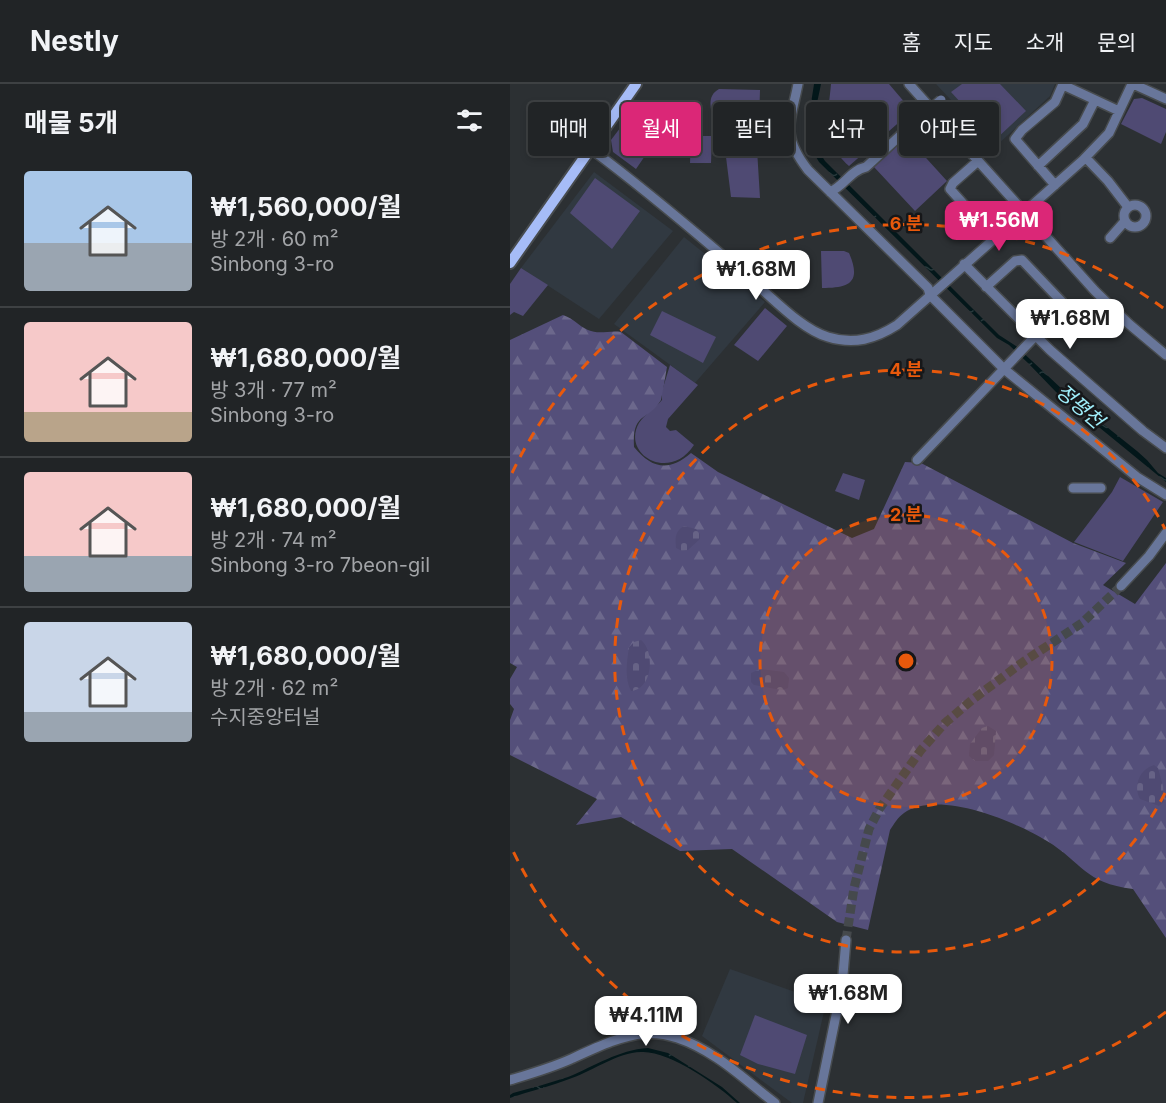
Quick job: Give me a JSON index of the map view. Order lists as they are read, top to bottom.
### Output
{
  "water": ["정평천"],
  "page": {
    "header": "Nestly",
    "nav": [
      "홈",
      "지도",
      "소개",
      "문의"
    ],
    "heading": "매물 5개",
    "chip": [
      "매매",
      "월세",
      "필터",
      "신규",
      "아파트"
    ],
    "list": [
      {
        "name": "₩1,560,000/월",
        "note": "방 2개 · 60 m² · Sinbong 3-ro"
      },
      {
        "name": "₩1,680,000/월",
        "note": "방 3개 · 77 m² · Sinbong 3-ro"
      },
      {
        "name": "₩1,680,000/월",
        "note": "방 2개 · 74 m² · Sinbong 3-ro 7beon-gil"
      },
      {
        "name": "₩1,680,000/월",
        "note": "방 2개 · 62 m² · 수지중앙터널"
      }
    ],
    "price": [
      "₩1.56M",
      "₩1.68M",
      "₩1.68M",
      "₩1.68M",
      "₩4.11M"
    ]
  },
  "rings": ["6 분", "4 분", "2 분"]
}
